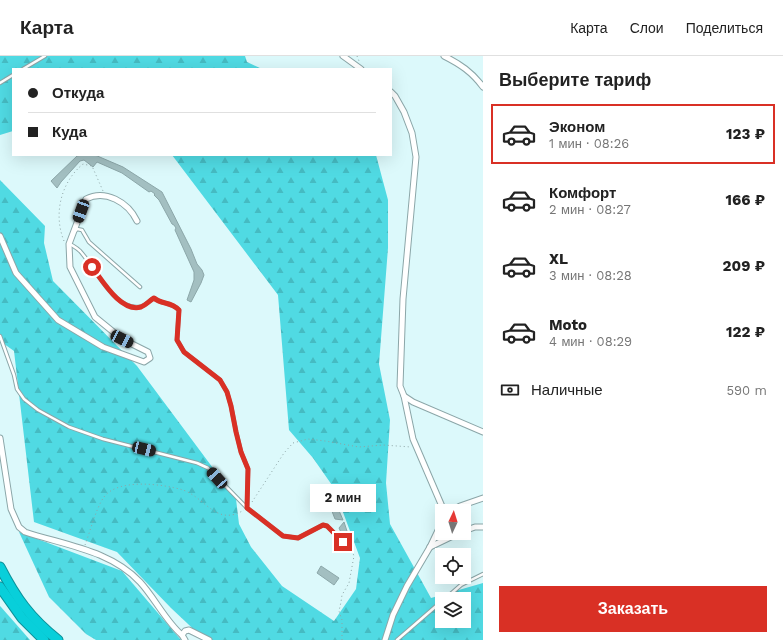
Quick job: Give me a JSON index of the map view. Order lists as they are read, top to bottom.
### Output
{
  "north": "top",
  "page": {
    "header": "Карта",
    "nav": ["Карта", "Слои", "Поделиться"],
    "heading": "Выберите тариф",
    "banner": ["Откуда", "Куда"],
    "list": [
      {
        "name": "Эконом",
        "note": "1 мин · 08:26",
        "value": "123 ₽"
      },
      {
        "name": "Комфорт",
        "note": "2 мин · 08:27",
        "value": "166 ₽"
      },
      {
        "name": "XL",
        "note": "3 мин · 08:28",
        "value": "209 ₽"
      },
      {
        "name": "Moto",
        "note": "4 мин · 08:29",
        "value": "122 ₽"
      }
    ],
    "pay": ["Наличные", "590 m"],
    "bubble": "2 мин",
    "buttons": "Заказать"
  }
}
